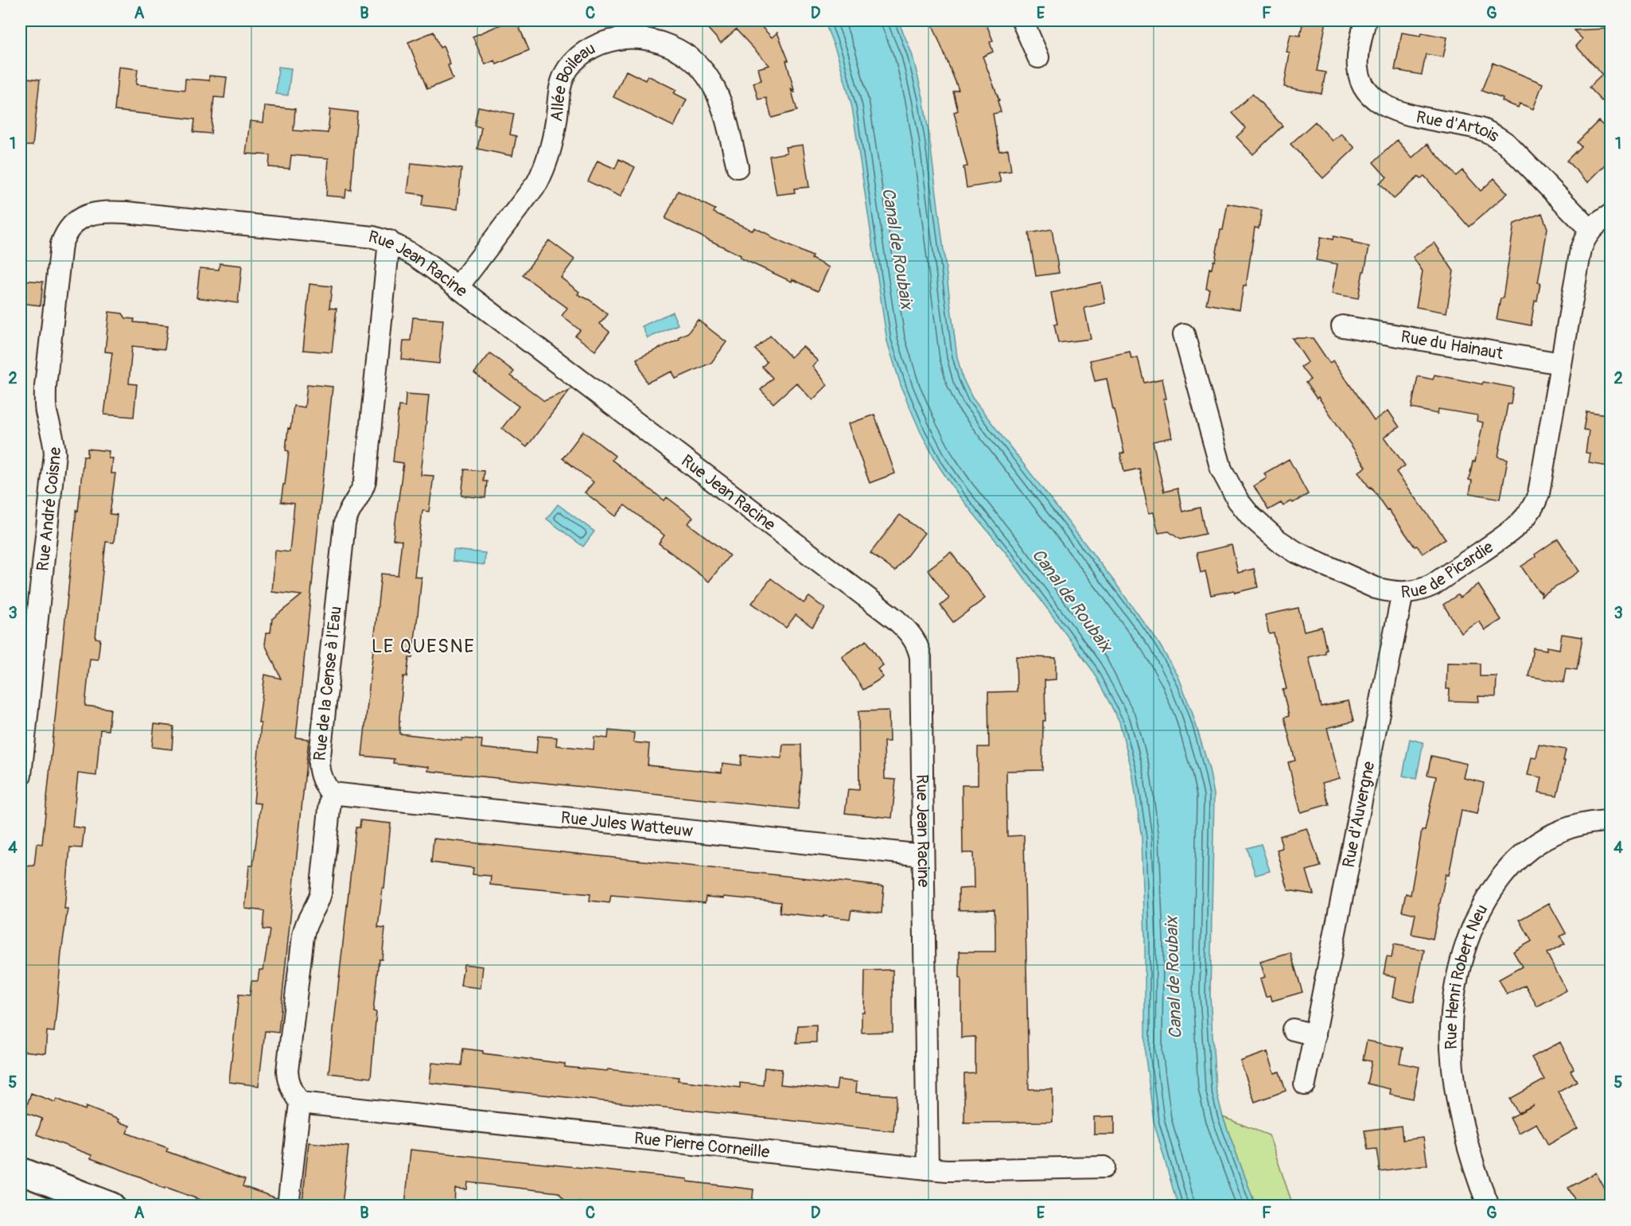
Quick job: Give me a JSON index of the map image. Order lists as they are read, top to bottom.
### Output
{
  "streets": {
    "street": [
      "Allée Boileau",
      "Rue d'Artois",
      "Rue Jean Racine",
      "Rue du Hainaut",
      "Rue André Coisne",
      "Rue de Picardie",
      "Rue de la Cense à l'Eau",
      "Rue d'Auvergne",
      "Rue Jules Watteuw",
      "Rue Henri Robert Neu",
      "Rue Pierre Corneille"
    ]
  },
  "crossings": [
    ["Allée Boileau", "Rue Jean Racine"],
    ["Rue d'Artois", "Rue de Picardie"],
    ["Rue Jean Racine", "Rue André Coisne"],
    ["Rue Jean Racine", "Rue de la Cense à l'Eau"],
    ["Rue Jean Racine", "Rue Jules Watteuw"],
    ["Rue Jean Racine", "Rue Pierre Corneille"],
    ["Rue du Hainaut", "Rue de Picardie"],
    ["Rue de Picardie", "Rue d'Auvergne"],
    ["Rue de la Cense à l'Eau", "Rue Jules Watteuw"]
  ],
  "districts": ["LE QUESNE"],
  "water": ["Canal de Roubaix"],
  "grid": {
    "columns": [
      "A",
      "B",
      "C",
      "D",
      "E",
      "F",
      "G"
    ],
    "rows": [
      "1",
      "2",
      "3",
      "4",
      "5"
    ]
  }
}
